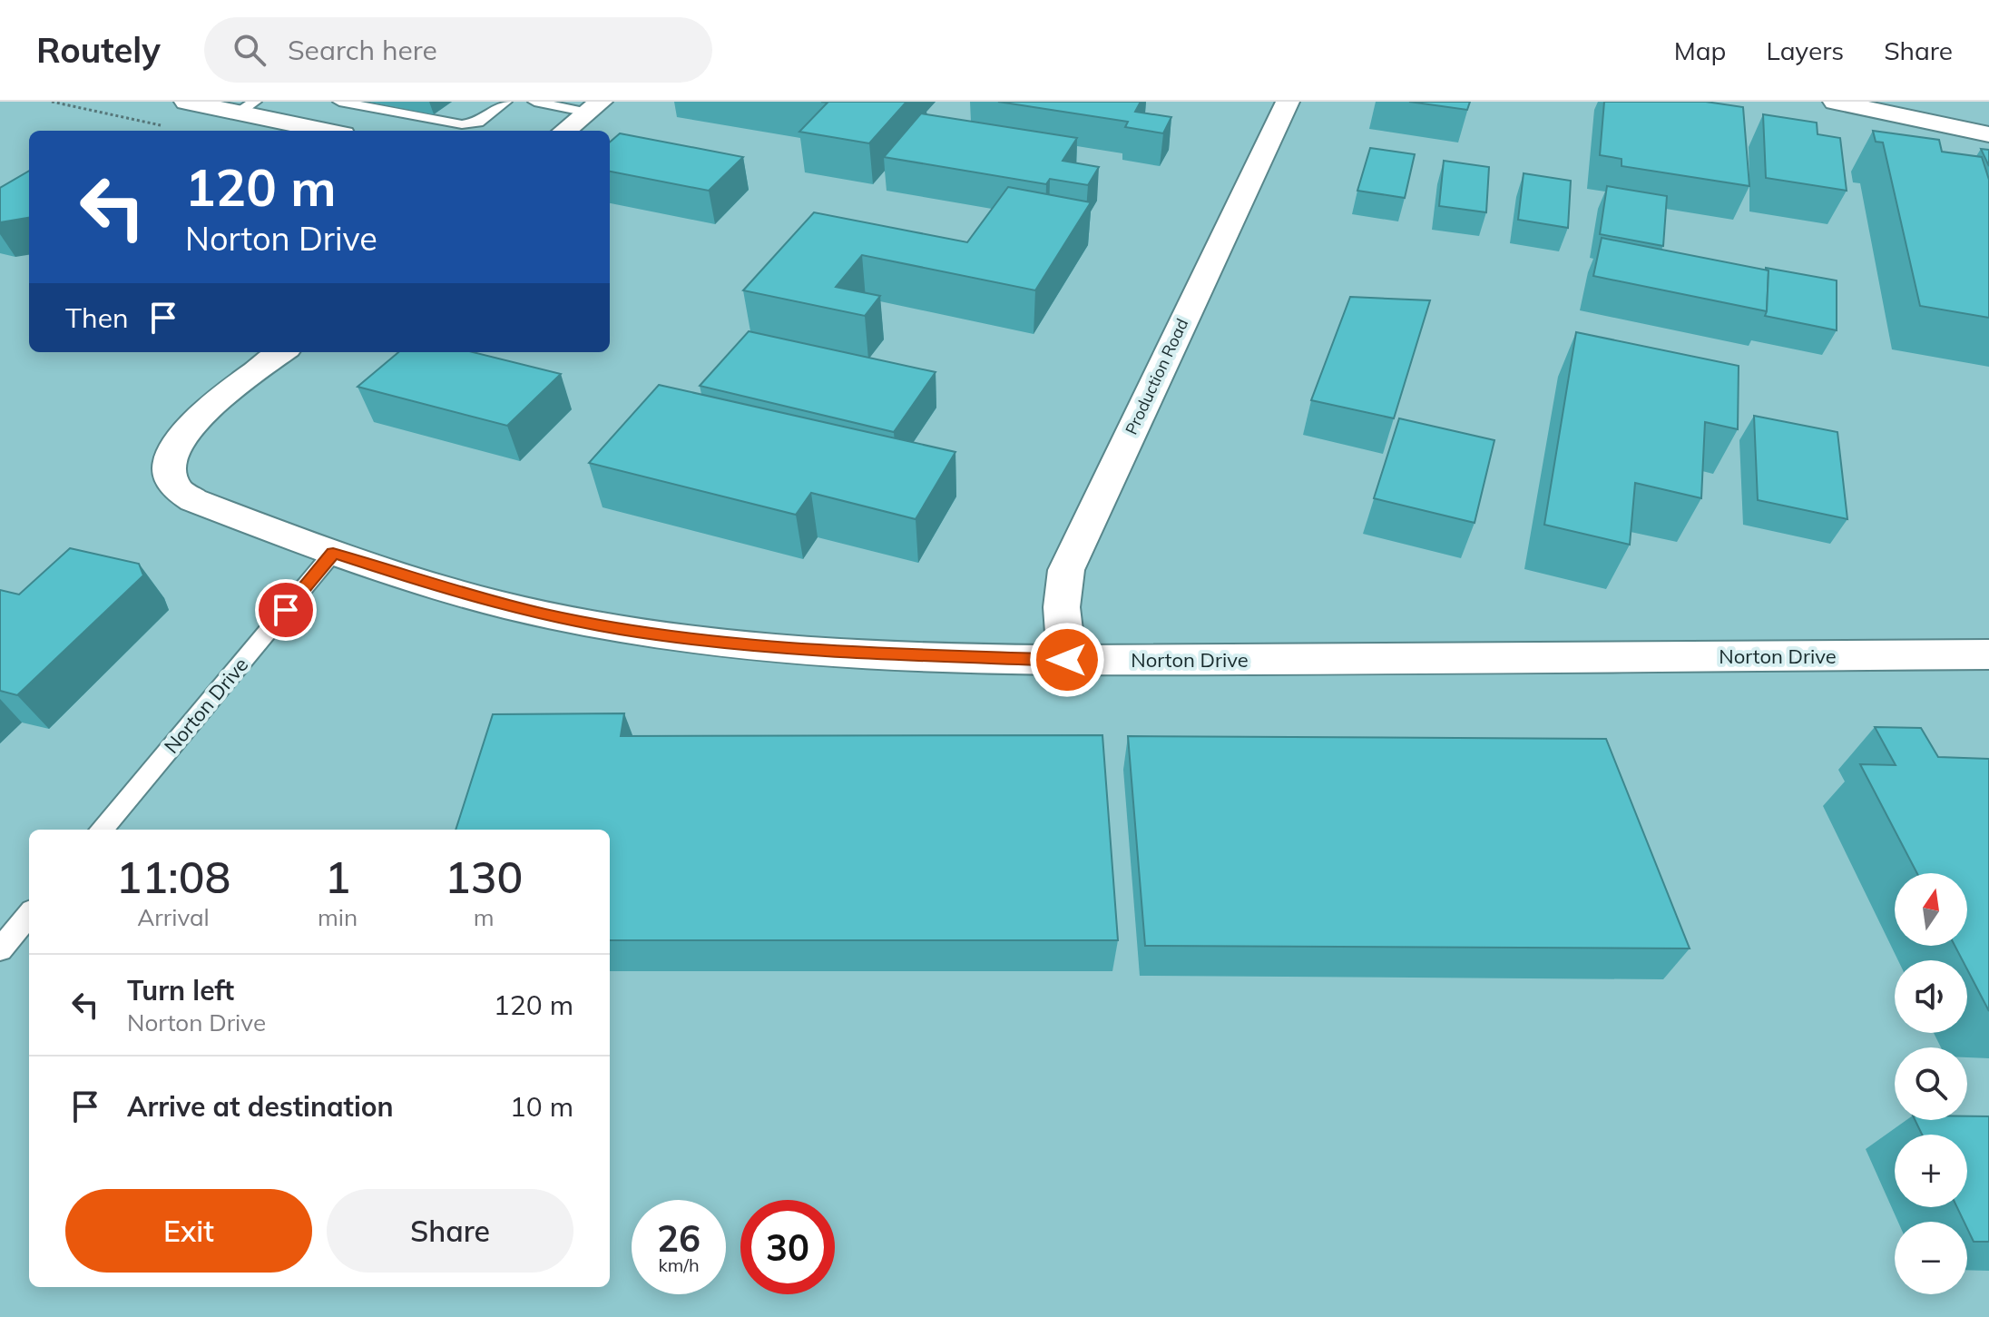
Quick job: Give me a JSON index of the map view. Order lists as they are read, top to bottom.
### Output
{
  "streets": {
    "street": ["Production Road", "Norton Drive"]
  },
  "crossings": [
    ["Production Road", "Norton Drive"]
  ],
  "north": "top",
  "page": {
    "header": "Routely",
    "search": "Search here",
    "nav": ["Map", "Layers", "Share"],
    "turn": ["120 m", "Norton Drive"],
    "then": "Then",
    "eta": [
      "11:08",
      "Arrival",
      "1",
      "min",
      "130",
      "m"
    ],
    "map_buttons": ["+", "−"],
    "list": [
      {
        "name": "Turn left",
        "note": "Norton Drive",
        "value": "120 m"
      },
      {
        "name": "Arrive at destination",
        "value": "10 m"
      }
    ],
    "buttons": ["Exit", "Share"],
    "speed": "26 km/h",
    "limit": "30"
  }
}
